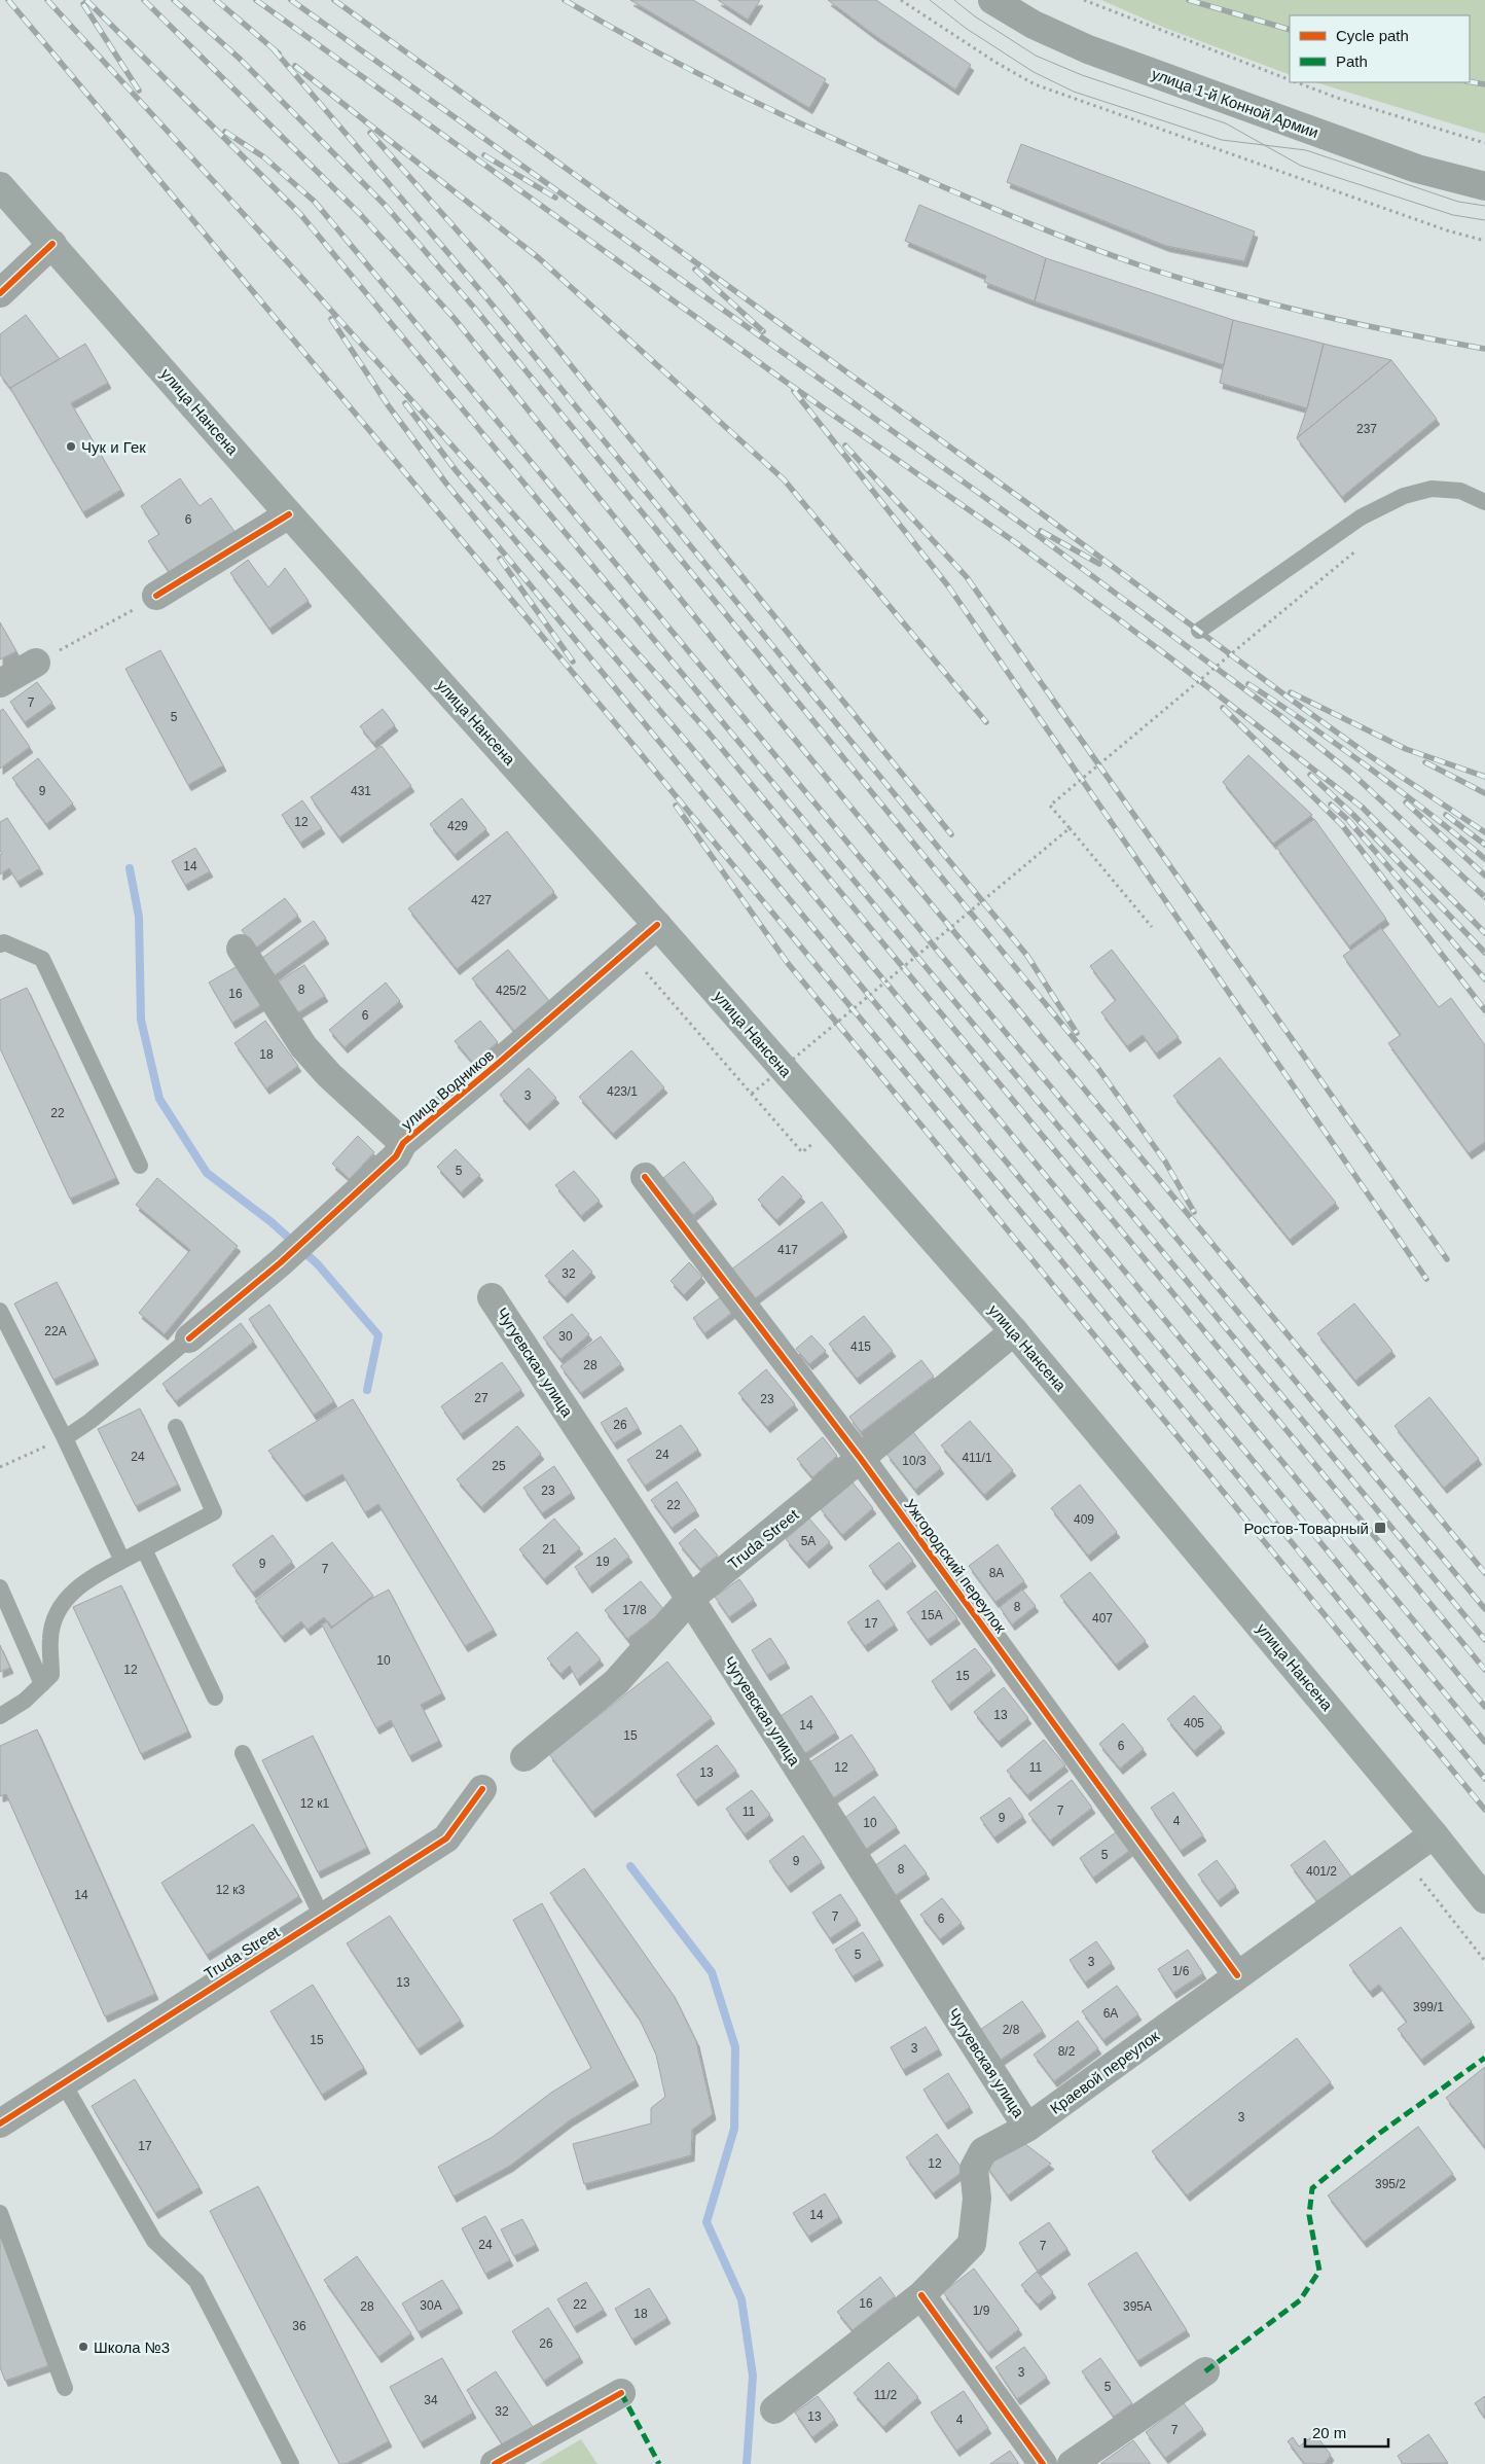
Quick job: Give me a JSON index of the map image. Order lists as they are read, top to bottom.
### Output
{
  "streets": {
    "main road": ["улица 1-й Конной Армии", "улица Нансена"],
    "street": [
      "улица Водников",
      "Чугуевская улица",
      "Truda Street",
      "Ужгородский переулок",
      "Краевой переулок"
    ]
  },
  "crossings": [
    ["улица Нансена", "улица Водников"],
    ["улица Нансена", "Truda Street"],
    ["улица Нансена", "Краевой переулок"],
    ["Чугуевская улица", "Truda Street"],
    ["Чугуевская улица", "Краевой переулок"],
    ["Truda Street", "Ужгородский переулок"],
    ["Ужгородский переулок", "Краевой переулок"]
  ],
  "places": {
    "other": ["Чук и Гек", "Школа №3"],
    "transit": ["Ростов-Товарный"]
  },
  "house_numbers": [
    "237",
    "6",
    "7",
    "5",
    "9",
    "431",
    "12",
    "429",
    "14",
    "427",
    "8",
    "425/2",
    "16",
    "6",
    "18",
    "423/1",
    "3",
    "22",
    "5",
    "417",
    "32",
    "22А",
    "30",
    "415",
    "28",
    "27",
    "23",
    "26",
    "24",
    "24",
    "411/1",
    "10/3",
    "25",
    "23",
    "22",
    "409",
    "5А",
    "21",
    "19",
    "9",
    "7",
    "8А",
    "8",
    "17/8",
    "15А",
    "407",
    "17",
    "10",
    "12",
    "15",
    "13",
    "405",
    "14",
    "15",
    "6",
    "12",
    "11",
    "13",
    "12 к1",
    "7",
    "11",
    "9",
    "4",
    "10",
    "5",
    "9",
    "8",
    "401/2",
    "12 к3",
    "14",
    "7",
    "6",
    "5",
    "3",
    "1/6",
    "13",
    "399/1",
    "6А",
    "2/8",
    "15",
    "3",
    "8/2",
    "3",
    "17",
    "12",
    "395/2",
    "14",
    "24",
    "7",
    "16",
    "22",
    "30А",
    "28",
    "395А",
    "1/9",
    "18",
    "36",
    "26",
    "3",
    "5",
    "11/2",
    "34",
    "32",
    "13",
    "4",
    "7"
  ],
  "legend": ["Cycle path", "Path"],
  "scale_bar": "20 m"
}
